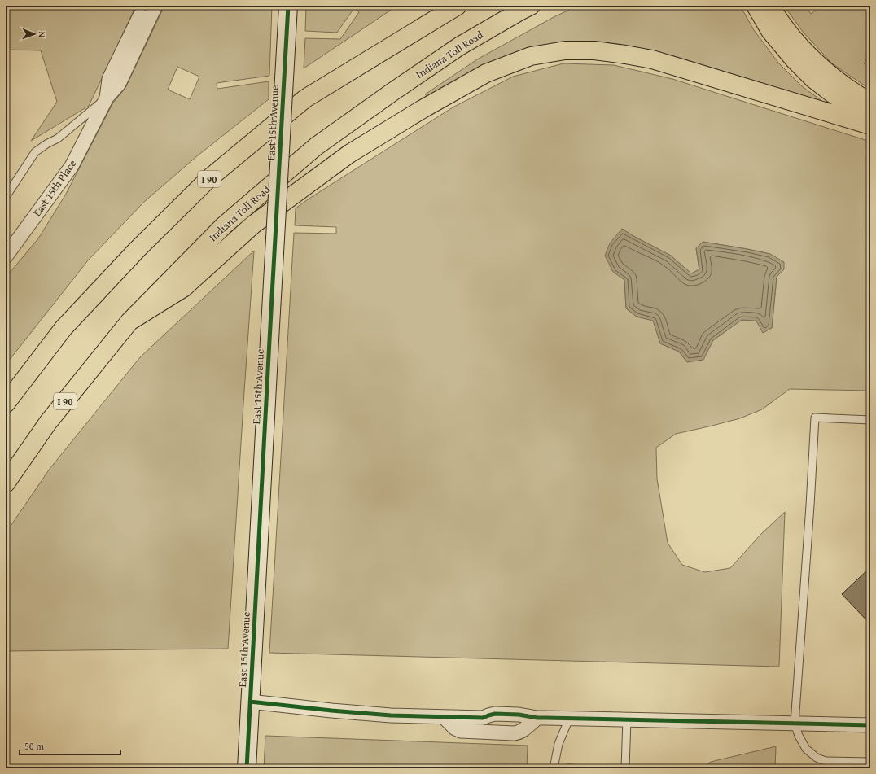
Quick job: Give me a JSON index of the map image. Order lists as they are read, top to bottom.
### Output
{
  "streets": {
    "highway": ["Indiana Toll Road", "I 90"],
    "street": ["East 15th Avenue", "East 15th Place"]
  },
  "scale_bar": "50 m",
  "north": "right"
}
